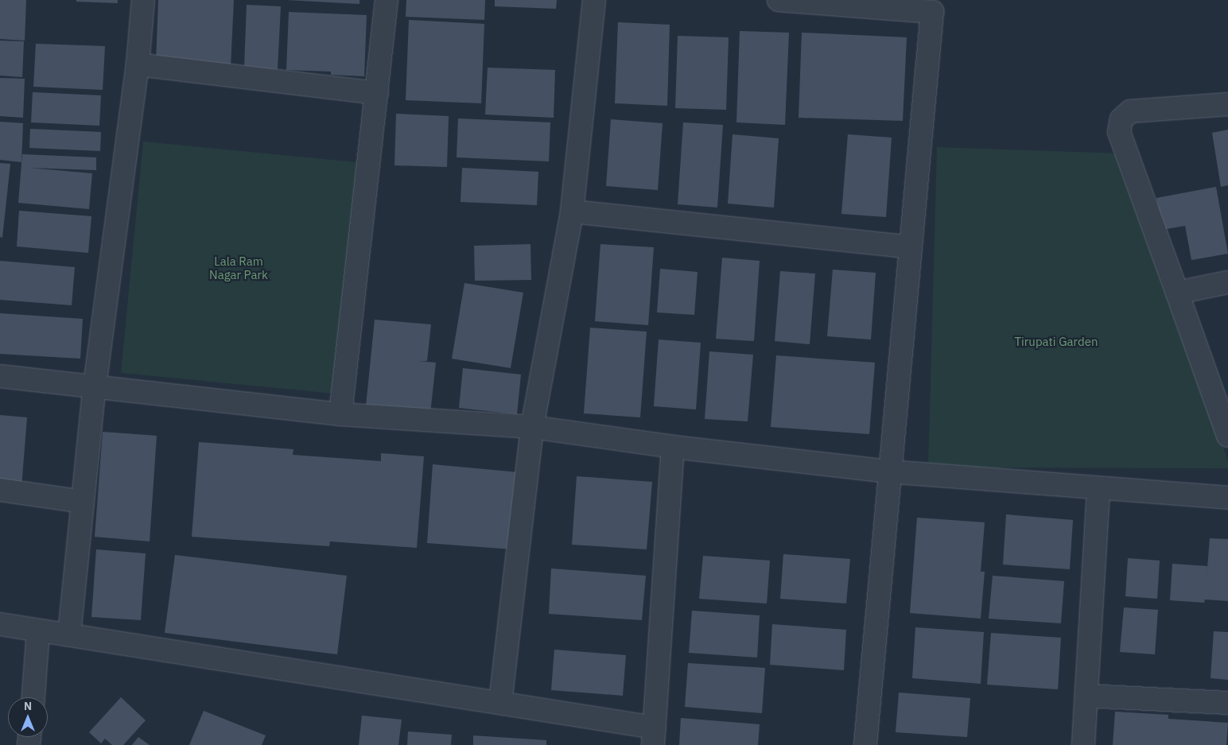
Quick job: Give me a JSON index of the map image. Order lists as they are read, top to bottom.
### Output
{
  "parks": ["Lala Ram Nagar Park", "Tirupati Garden"],
  "north": "top"
}
